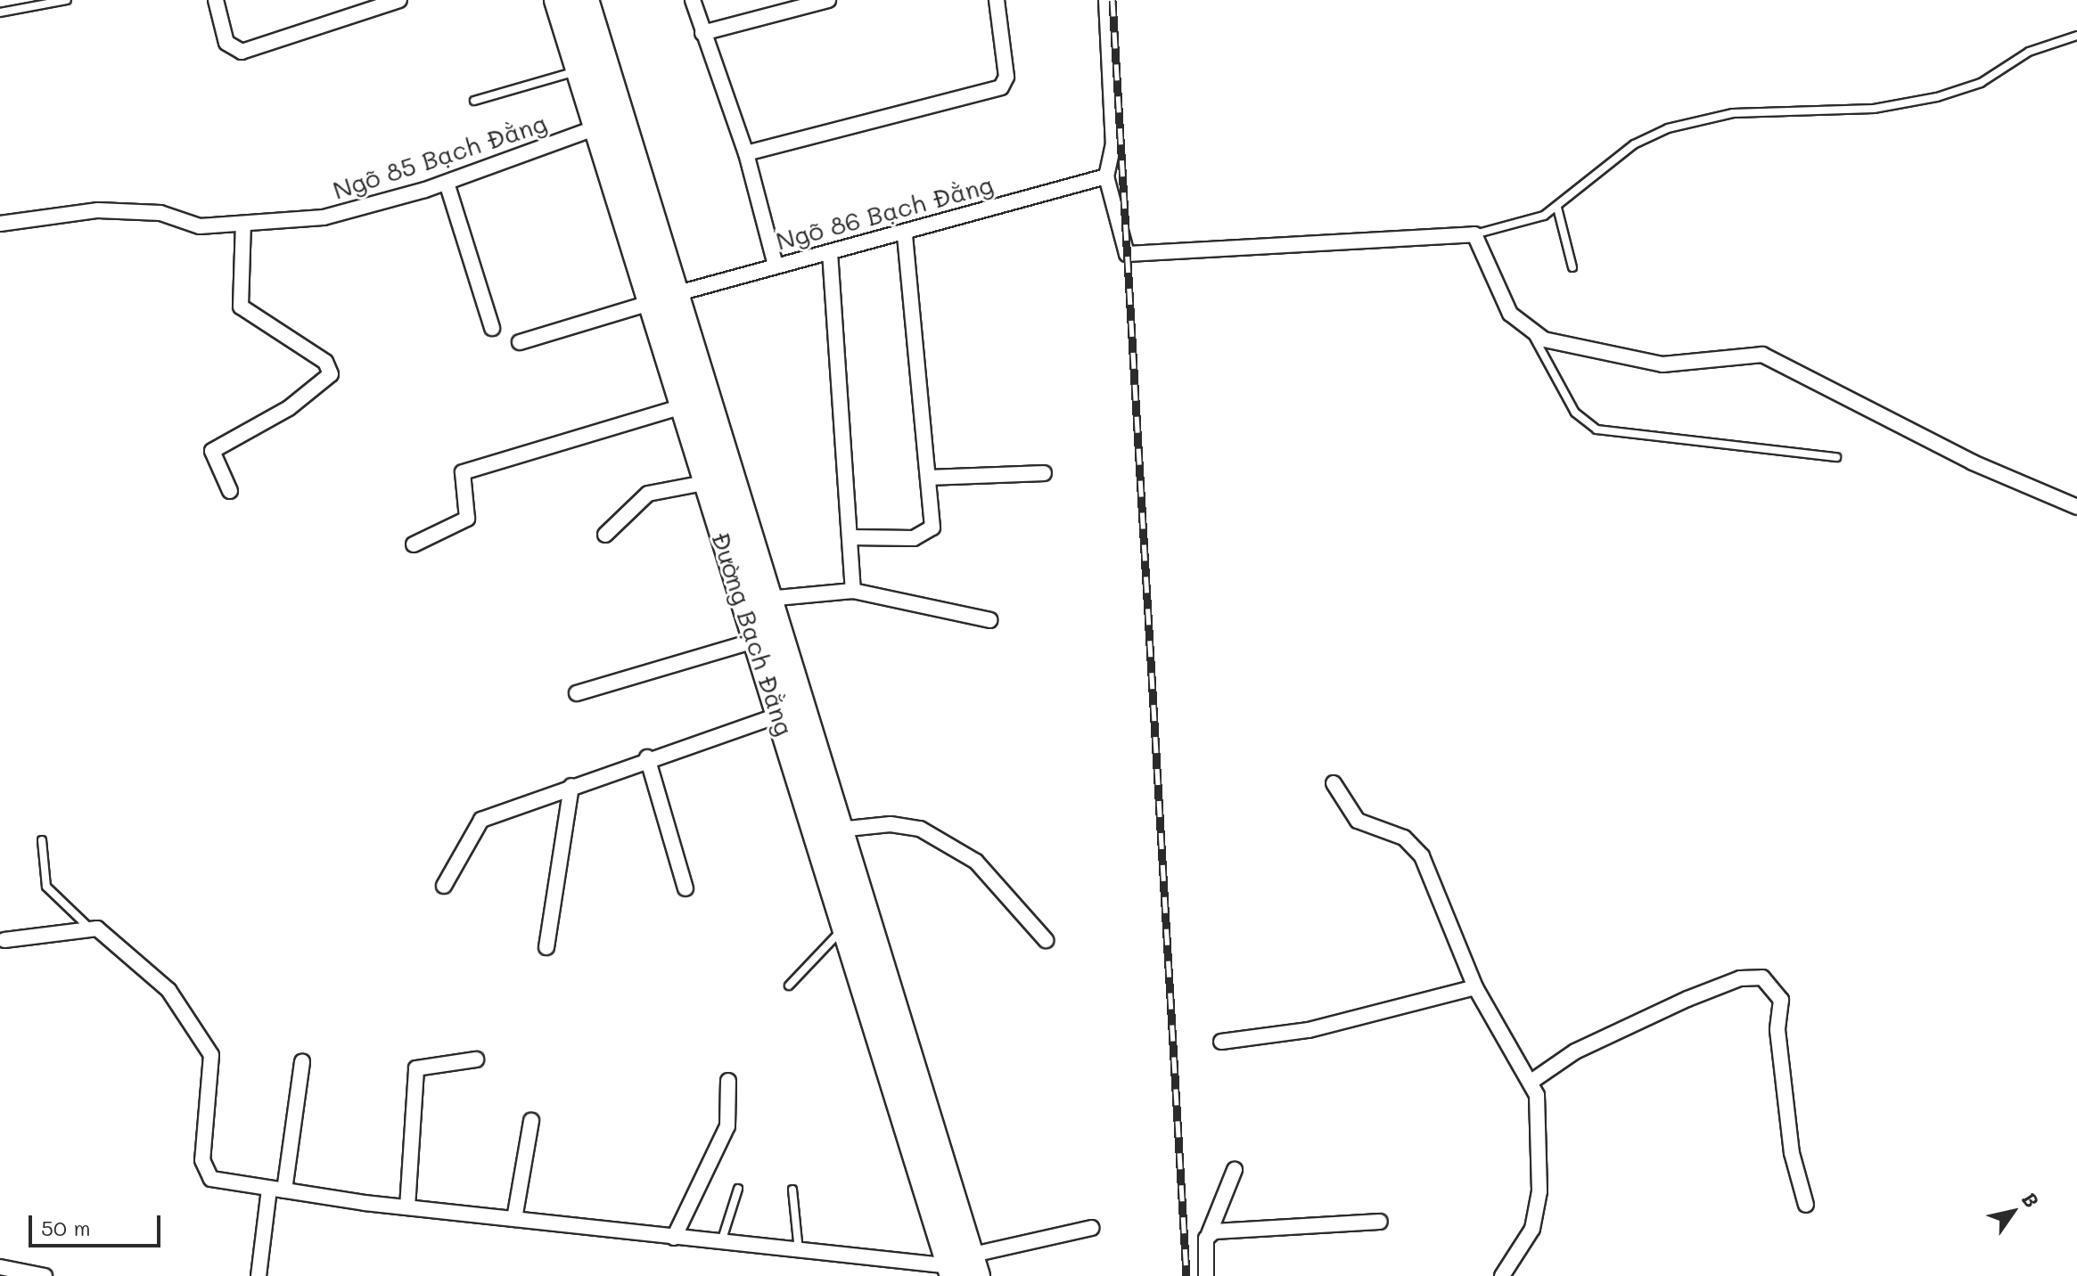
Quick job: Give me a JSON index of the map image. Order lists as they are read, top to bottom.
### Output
{
  "streets": {
    "highway": ["Đường Bạch Đằng"],
    "street": ["Ngõ 85 Bạch Đằng", "Ngõ 86 Bạch Đằng"]
  },
  "crossings": [
    ["Ngõ 85 Bạch Đằng", "Đường Bạch Đằng"],
    ["Ngõ 86 Bạch Đằng", "Đường Bạch Đằng"]
  ],
  "scale_bar": "50 m",
  "north": "top right"
}
